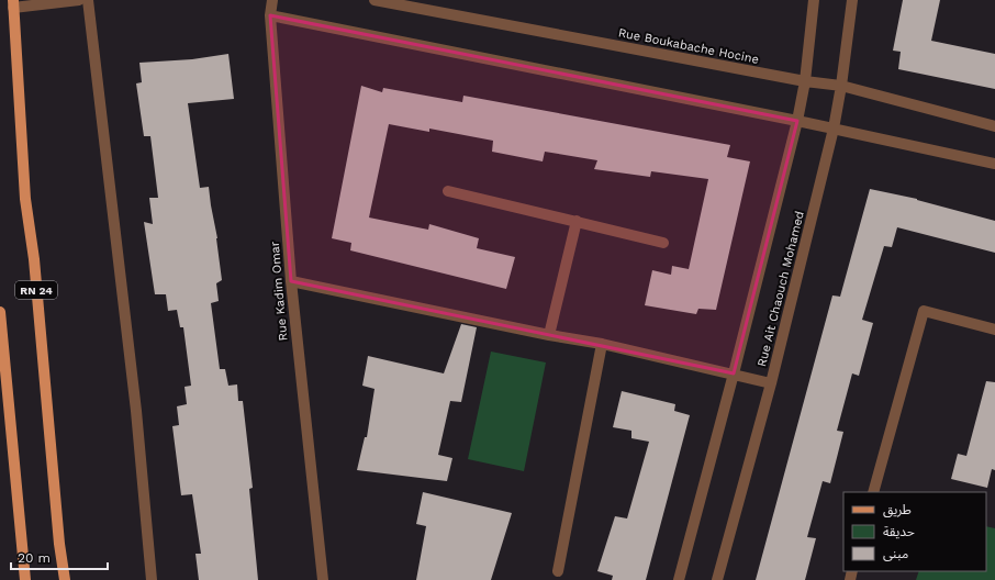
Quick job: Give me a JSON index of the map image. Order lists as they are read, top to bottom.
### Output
{
  "streets": {
    "main road": ["RN 24"],
    "street": ["Rue Boukabache Hocine", "Rue Ait Chaouch Mohamed", "Rue Kadim Omar"]
  },
  "crossings": [
    ["Rue Boukabache Hocine", "Rue Ait Chaouch Mohamed"]
  ],
  "legend": ["طريق", "حديقة", "مبنى"],
  "scale_bar": "20 m"
}
